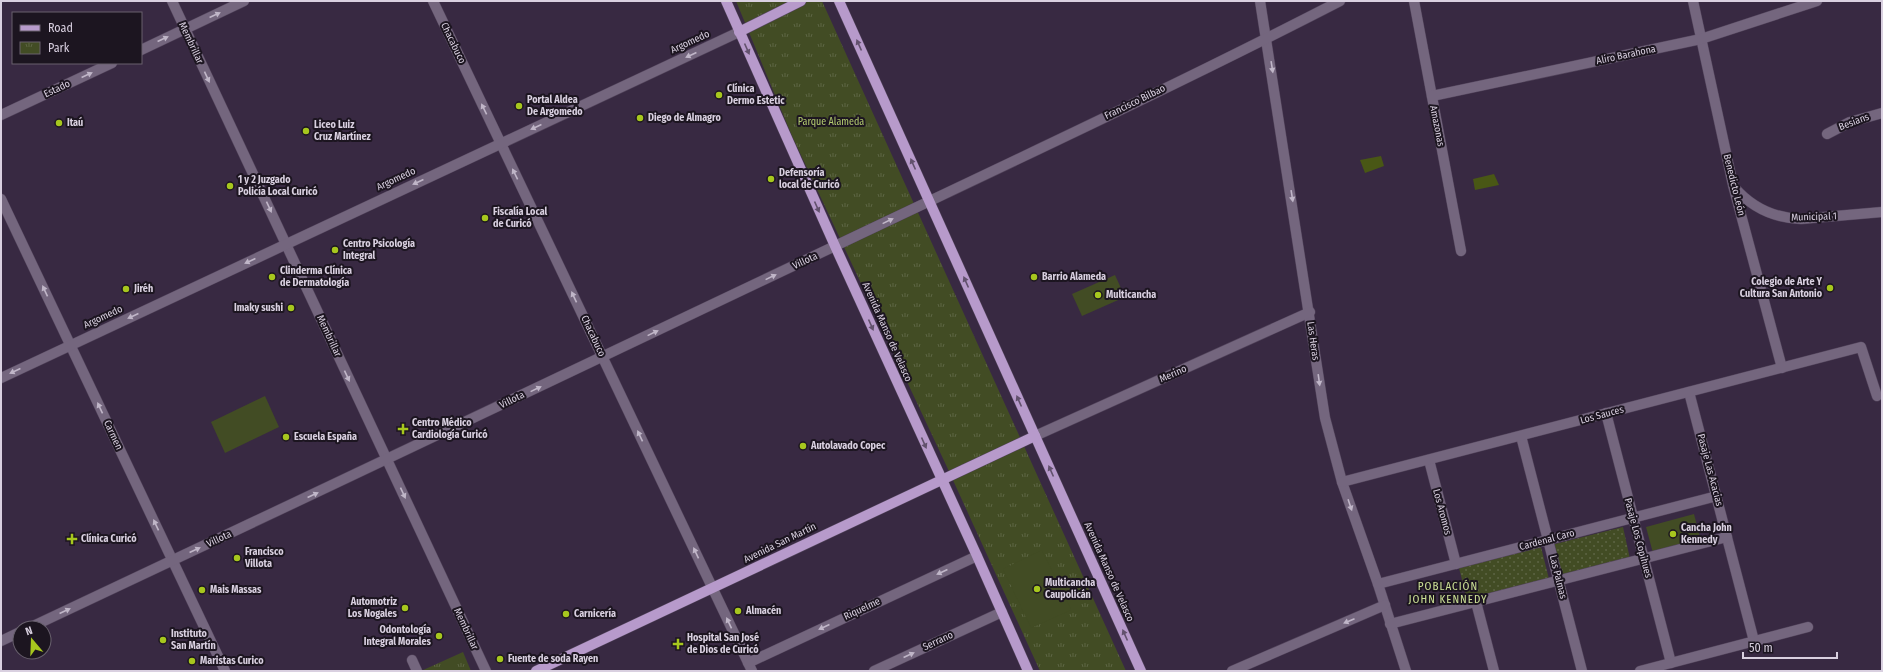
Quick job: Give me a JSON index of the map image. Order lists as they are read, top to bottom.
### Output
{
  "streets": {
    "main road": ["Argomedo", "Avenida Manso de Velasco", "Avenida San Martín"],
    "street": [
      "Membrillar",
      "Chacabuco",
      "Aliro Barahona",
      "Estado",
      "Francisco Bilbao",
      "Besians",
      "Amazonas",
      "Benedicto León",
      "Municipal 1",
      "Villota",
      "Las Heras",
      "Merino",
      "Los Sauces",
      "Carmen",
      "Pasaje Las Acacias",
      "Los Aromos",
      "Pasaje Los Copihues",
      "Cardenal Caro",
      "Las Palmas",
      "Riquelme",
      "Serrano"
    ]
  },
  "crossings": [
    ["Argomedo", "Membrillar"],
    ["Argomedo", "Chacabuco"],
    ["Argomedo", "Avenida Manso de Velasco"],
    ["Argomedo", "Carmen"],
    ["Membrillar", "Villota"],
    ["Chacabuco", "Villota"],
    ["Chacabuco", "Avenida San Martín"],
    ["Chacabuco", "Riquelme"],
    ["Aliro Barahona", "Amazonas"],
    ["Aliro Barahona", "Benedicto León"],
    ["Francisco Bilbao", "Villota"],
    ["Francisco Bilbao", "Avenida Manso de Velasco"],
    ["Francisco Bilbao", "Las Heras"],
    ["Benedicto León", "Municipal 1"],
    ["Benedicto León", "Los Sauces"],
    ["Villota", "Avenida Manso de Velasco"],
    ["Villota", "Carmen"],
    ["Avenida Manso de Velasco", "Merino"],
    ["Avenida Manso de Velasco", "Avenida San Martín"],
    ["Avenida Manso de Velasco", "Riquelme"],
    ["Avenida Manso de Velasco", "Serrano"],
    ["Las Heras", "Merino"],
    ["Las Heras", "Los Sauces"],
    ["Las Heras", "Cardenal Caro"],
    ["Merino", "Avenida San Martín"],
    ["Los Sauces", "Pasaje Las Acacias"],
    ["Los Sauces", "Los Aromos"],
    ["Los Sauces", "Pasaje Los Copihues"],
    ["Los Sauces", "Las Palmas"],
    ["Pasaje Las Acacias", "Cardenal Caro"],
    ["Los Aromos", "Cardenal Caro"],
    ["Pasaje Los Copihues", "Cardenal Caro"],
    ["Cardenal Caro", "Las Palmas"]
  ],
  "one_way": [
    "Argomedo",
    "Membrillar",
    "Chacabuco",
    "Estado",
    "Villota",
    "Las Heras",
    "Carmen",
    "Riquelme",
    "Serrano"
  ],
  "districts": ["POBLACIÓN JOHN KENNEDY"],
  "parks": ["Parque Alameda"],
  "places": {
    "other": [
      "Clínica Dermo Estetic",
      "Portal Aldea De Argomedo",
      "Diego de Almagro",
      "Itaú",
      "Liceo Luiz Cruz Martínez",
      "Defensoría local de Curicó",
      "1 y 2 Juzgado Policía Local Curicó",
      "Fiscalía Local de Curicó",
      "Centro Psicología Integral",
      "Clinderma Clínica de Dermatología",
      "Barrio Alameda",
      "Colegio de Arte Y Cultura San Antonio",
      "Jiréh",
      "Multicancha",
      "Imaky sushi",
      "Escuela España",
      "Autolavado Copec",
      "Cancha John Kennedy",
      "Francisco Villota",
      "Multicancha Caupolicán",
      "Mais Massas",
      "Automotriz Los Nogales",
      "Almacén",
      "Carnicería",
      "Odontología Integral Morales",
      "Instituto San Martín",
      "Fuente de soda Rayen",
      "Maristas Curico"
    ],
    "health": ["Centro Médico Cardiología Curicó", "Clínica Curicó", "Hospital San José de Dios de Curicó"]
  },
  "legend": ["Road", "Park"],
  "scale_bar": "50 m",
  "north": "top"
}
